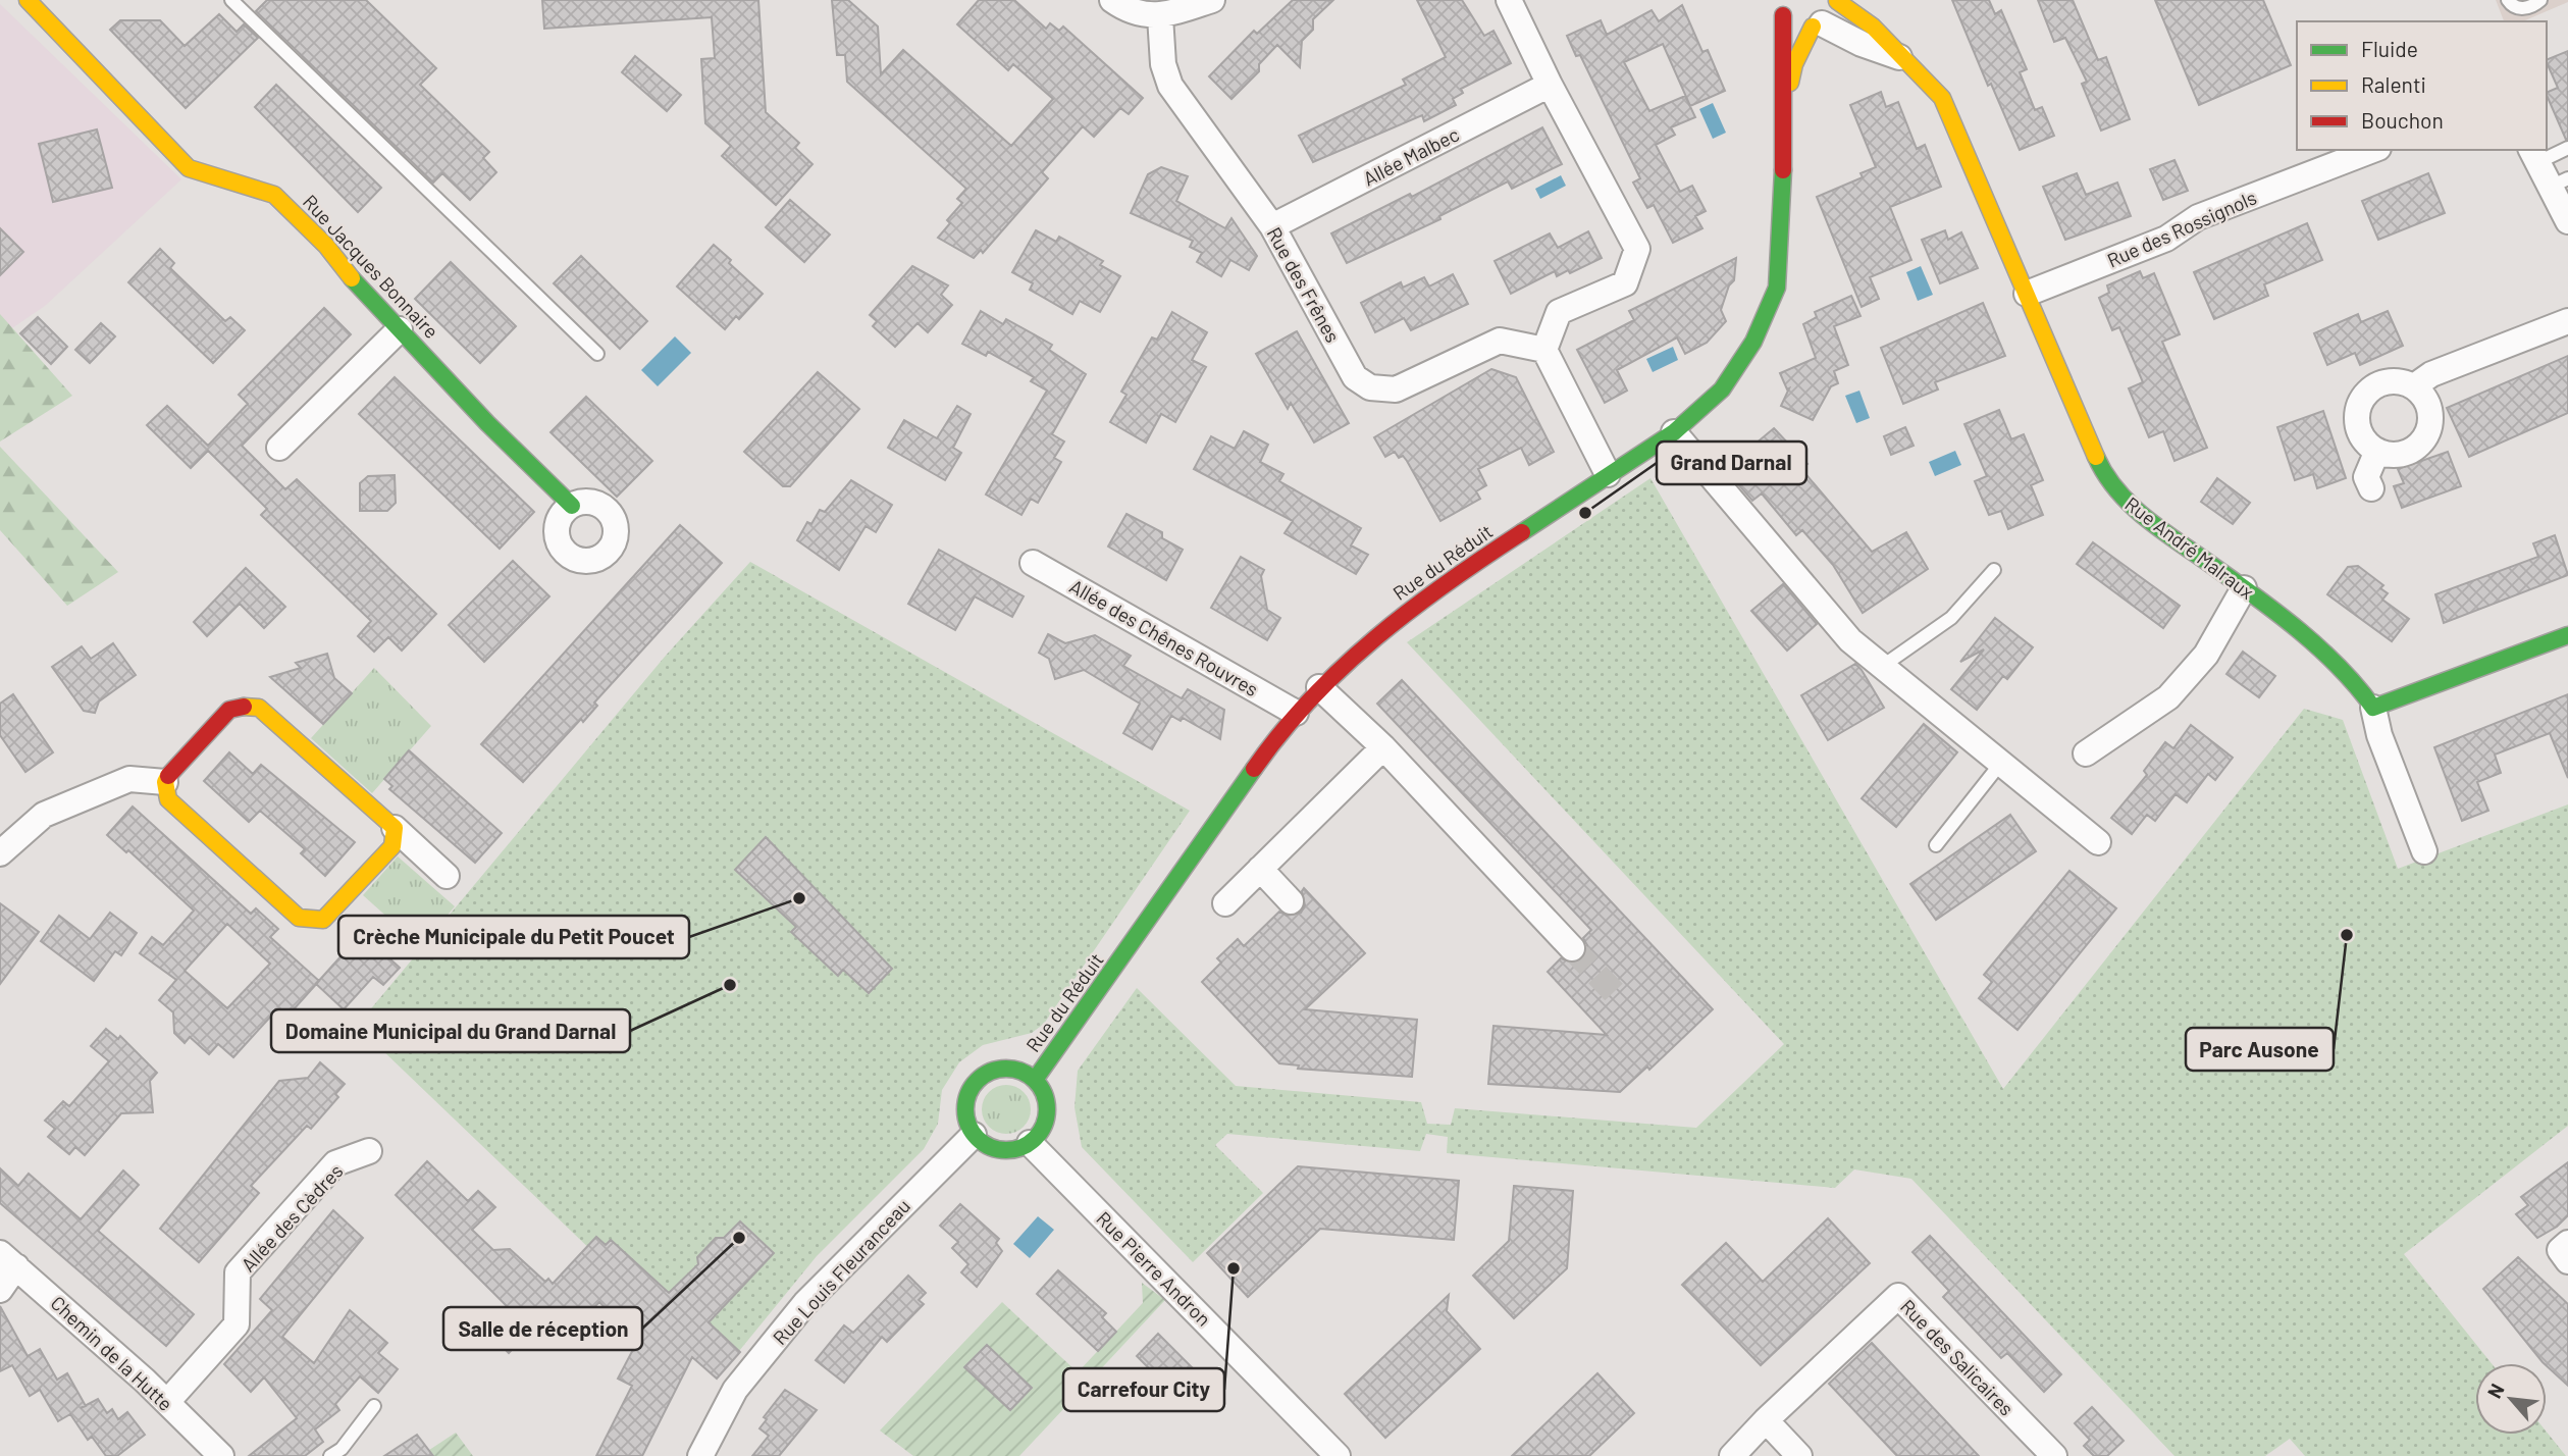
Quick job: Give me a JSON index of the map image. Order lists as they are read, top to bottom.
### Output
{
  "streets": {
    "street": [
      "Allée Malbec",
      "Rue des Rossignols",
      "Rue Jacques Bonnaire",
      "Rue des Frênes",
      "Rue André Malraux",
      "Rue du Réduit",
      "Allée des Chênes Rouvres",
      "Allée des Cèdres",
      "Rue Pierre Andron",
      "Rue Louis Fleuranceau",
      "Chemin de la Hutte",
      "Rue des Salicaires"
    ]
  },
  "crossings": [
    ["Allée Malbec", "Rue des Frênes"],
    ["Rue des Rossignols", "Rue André Malraux"],
    ["Rue André Malraux", "Rue du Réduit"],
    ["Rue du Réduit", "Allée des Chênes Rouvres"],
    ["Rue du Réduit", "Rue Pierre Andron"],
    ["Rue du Réduit", "Rue Louis Fleuranceau"],
    ["Allée des Cèdres", "Chemin de la Hutte"],
    ["Rue Pierre Andron", "Rue Louis Fleuranceau"]
  ],
  "places": [
    "Grand Darnal",
    "Crèche Municipale du Petit Poucet",
    "Parc Ausone",
    "Domaine Municipal du Grand Darnal",
    "Salle de réception",
    "Carrefour City"
  ],
  "legend": ["Fluide", "Ralenti", "Bouchon"],
  "north": "top left"
}
